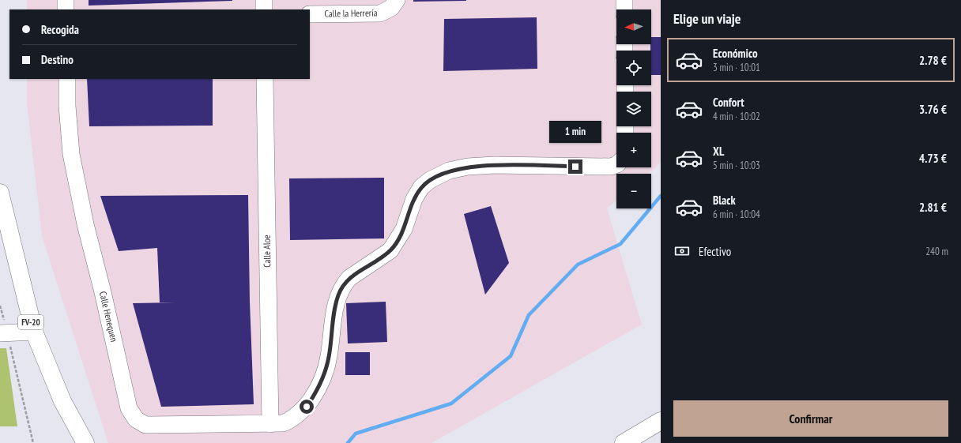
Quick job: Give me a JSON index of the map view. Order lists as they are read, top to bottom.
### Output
{
  "streets": {
    "main road": ["FV-20"],
    "street": ["Calle la Herrería", "Calle Aloe", "Calle Henequen"]
  },
  "crossings": [
    ["Calle Aloe", "Calle Henequen"]
  ],
  "north": "left",
  "page": {
    "heading": "Elige un viaje",
    "map_buttons": ["+", "−"],
    "banner": ["Recogida", "Destino"],
    "list": [
      {
        "name": "Económico",
        "note": "3 min · 10:01",
        "value": "2.78 €"
      },
      {
        "name": "Confort",
        "note": "4 min · 10:02",
        "value": "3.76 €"
      },
      {
        "name": "XL",
        "note": "5 min · 10:03",
        "value": "4.73 €"
      },
      {
        "name": "Black",
        "note": "6 min · 10:04",
        "value": "2.81 €"
      }
    ],
    "bubble": "1 min",
    "pay": ["Efectivo", "240 m"],
    "buttons": "Confirmar"
  }
}
